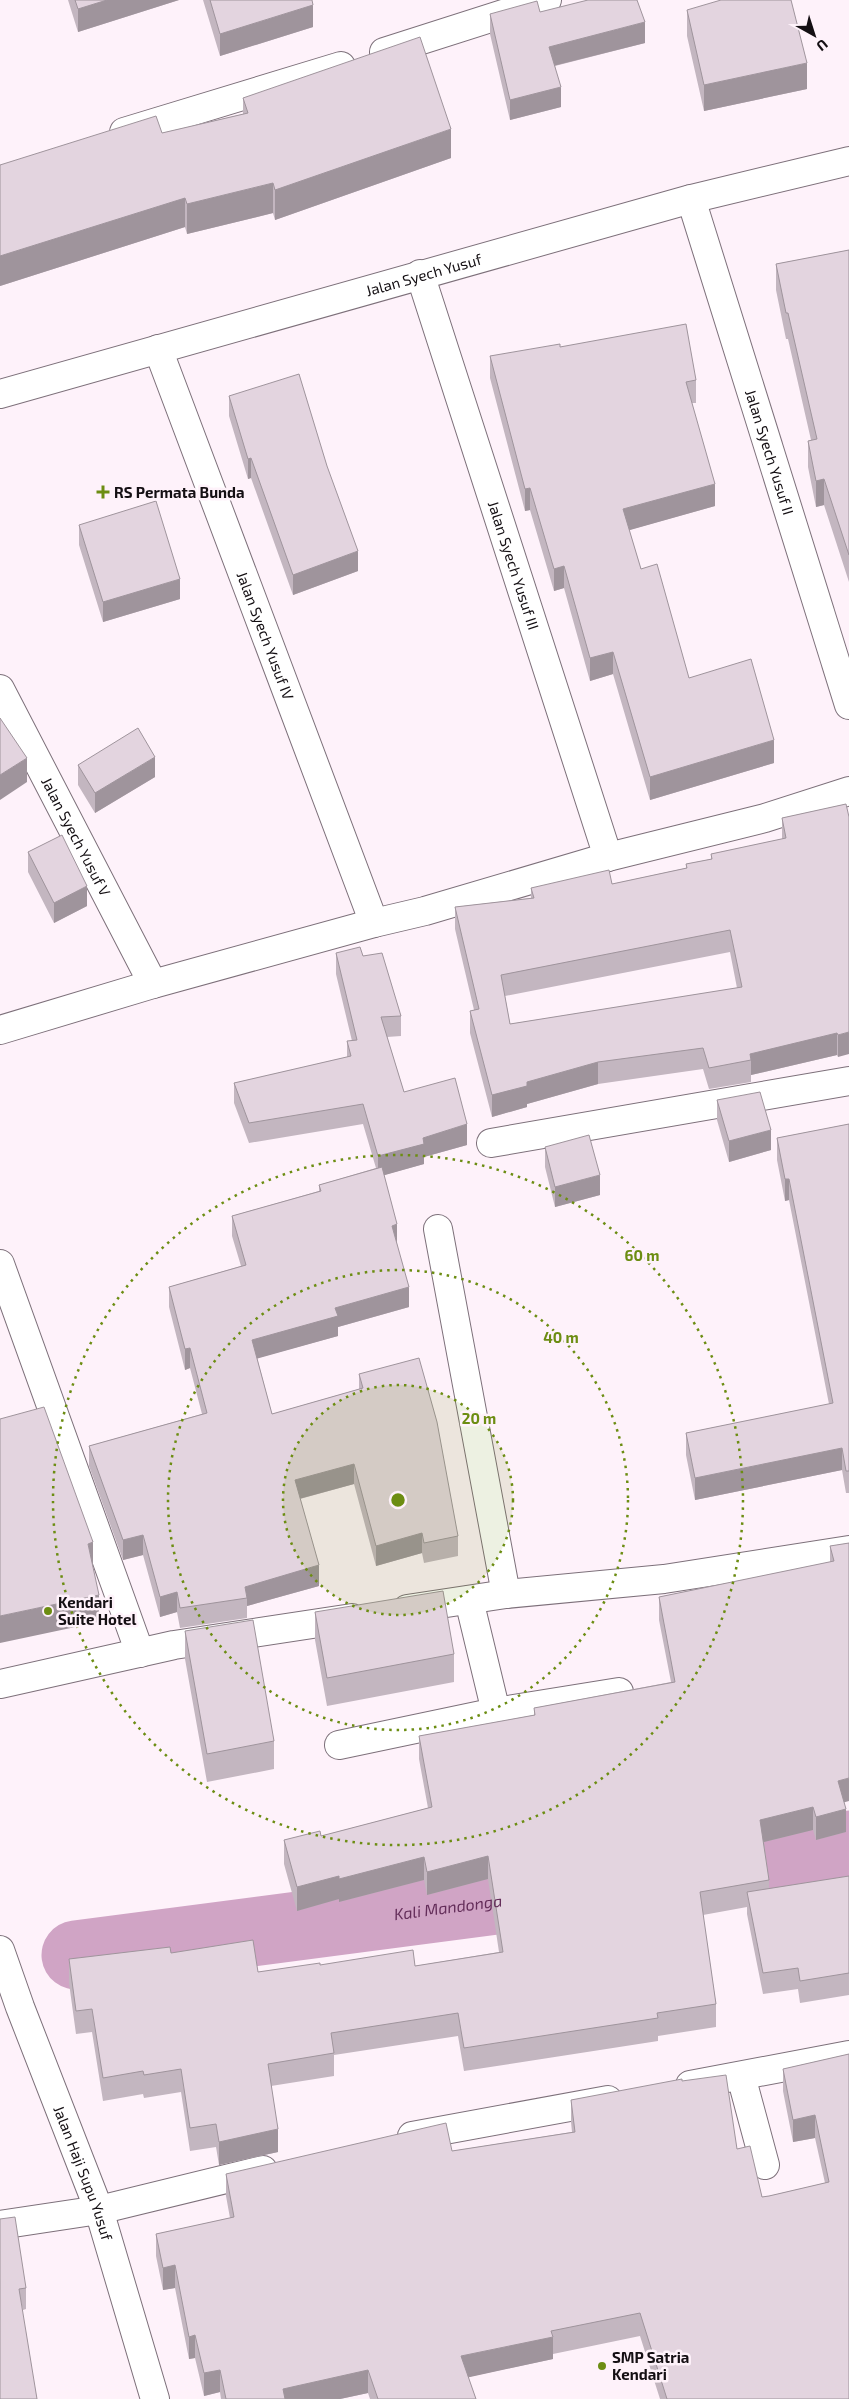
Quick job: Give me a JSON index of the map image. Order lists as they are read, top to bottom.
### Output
{
  "streets": {
    "street": [
      "Jalan Syech Yusuf",
      "Jalan Syech Yusuf II",
      "Jalan Syech Yusuf III",
      "Jalan Syech Yusuf IV",
      "Jalan Syech Yusuf V",
      "Jalan Haji Supu Yusuf"
    ]
  },
  "crossings": [
    ["Jalan Syech Yusuf", "Jalan Syech Yusuf II"],
    ["Jalan Syech Yusuf", "Jalan Syech Yusuf III"],
    ["Jalan Syech Yusuf", "Jalan Syech Yusuf IV"]
  ],
  "water": ["Kali Mandonga"],
  "places": {
    "health": ["RS Permata Bunda"],
    "other": ["Kendari Suite Hotel", "SMP Satria Kendari"]
  },
  "north": "bottom right",
  "rings": ["60 m", "40 m", "20 m"]
}
